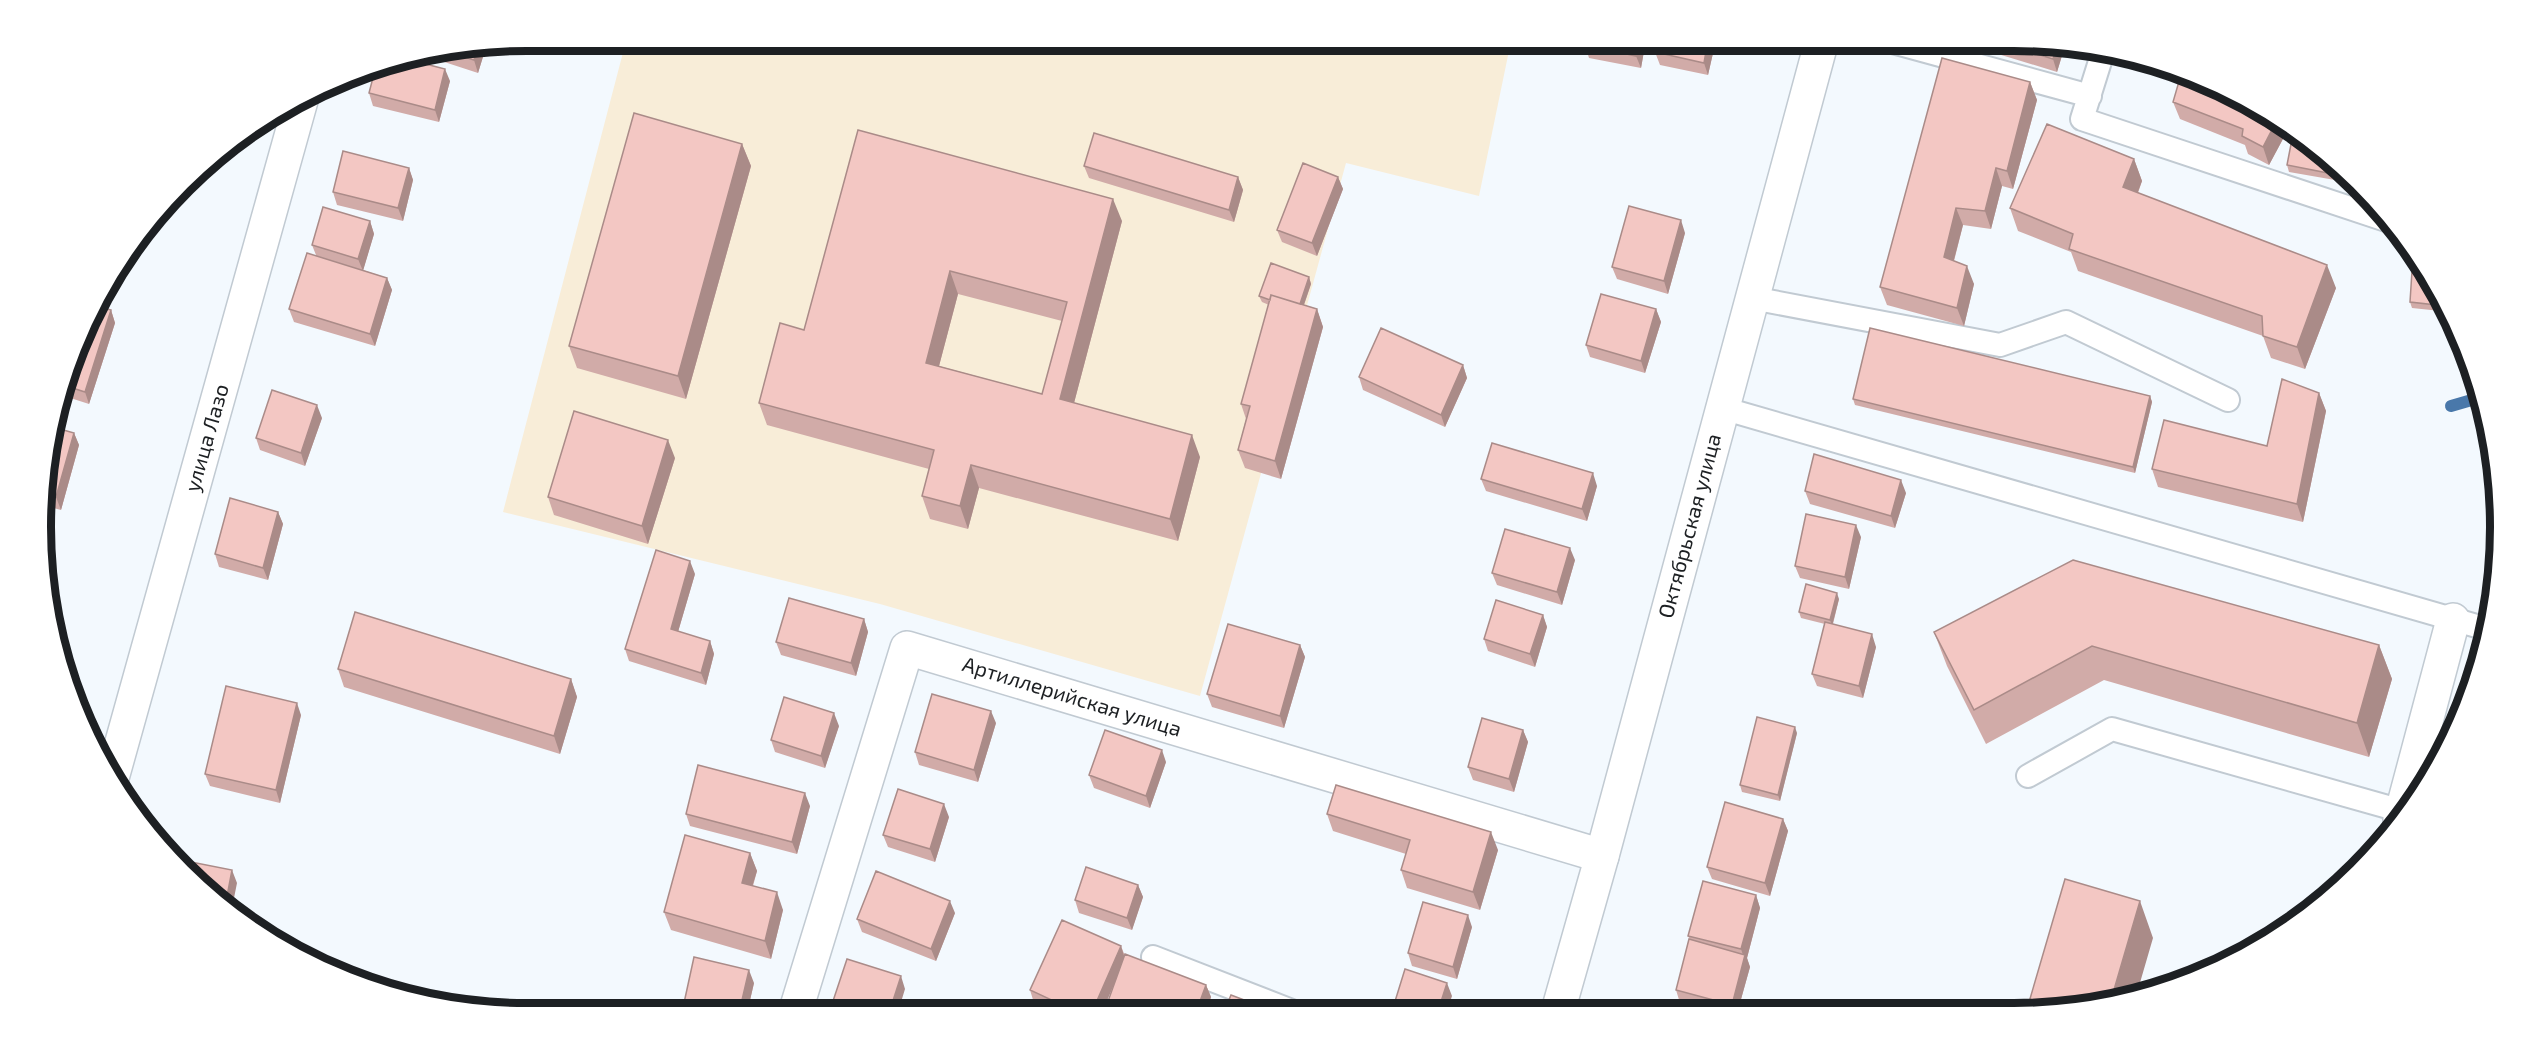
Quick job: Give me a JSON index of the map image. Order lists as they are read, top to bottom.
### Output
{
  "streets": {
    "street": ["улица Лазо", "Октябрьская улица", "Артиллерийская улица"]
  },
  "crossings": [
    ["Октябрьская улица", "Артиллерийская улица"]
  ]
}
